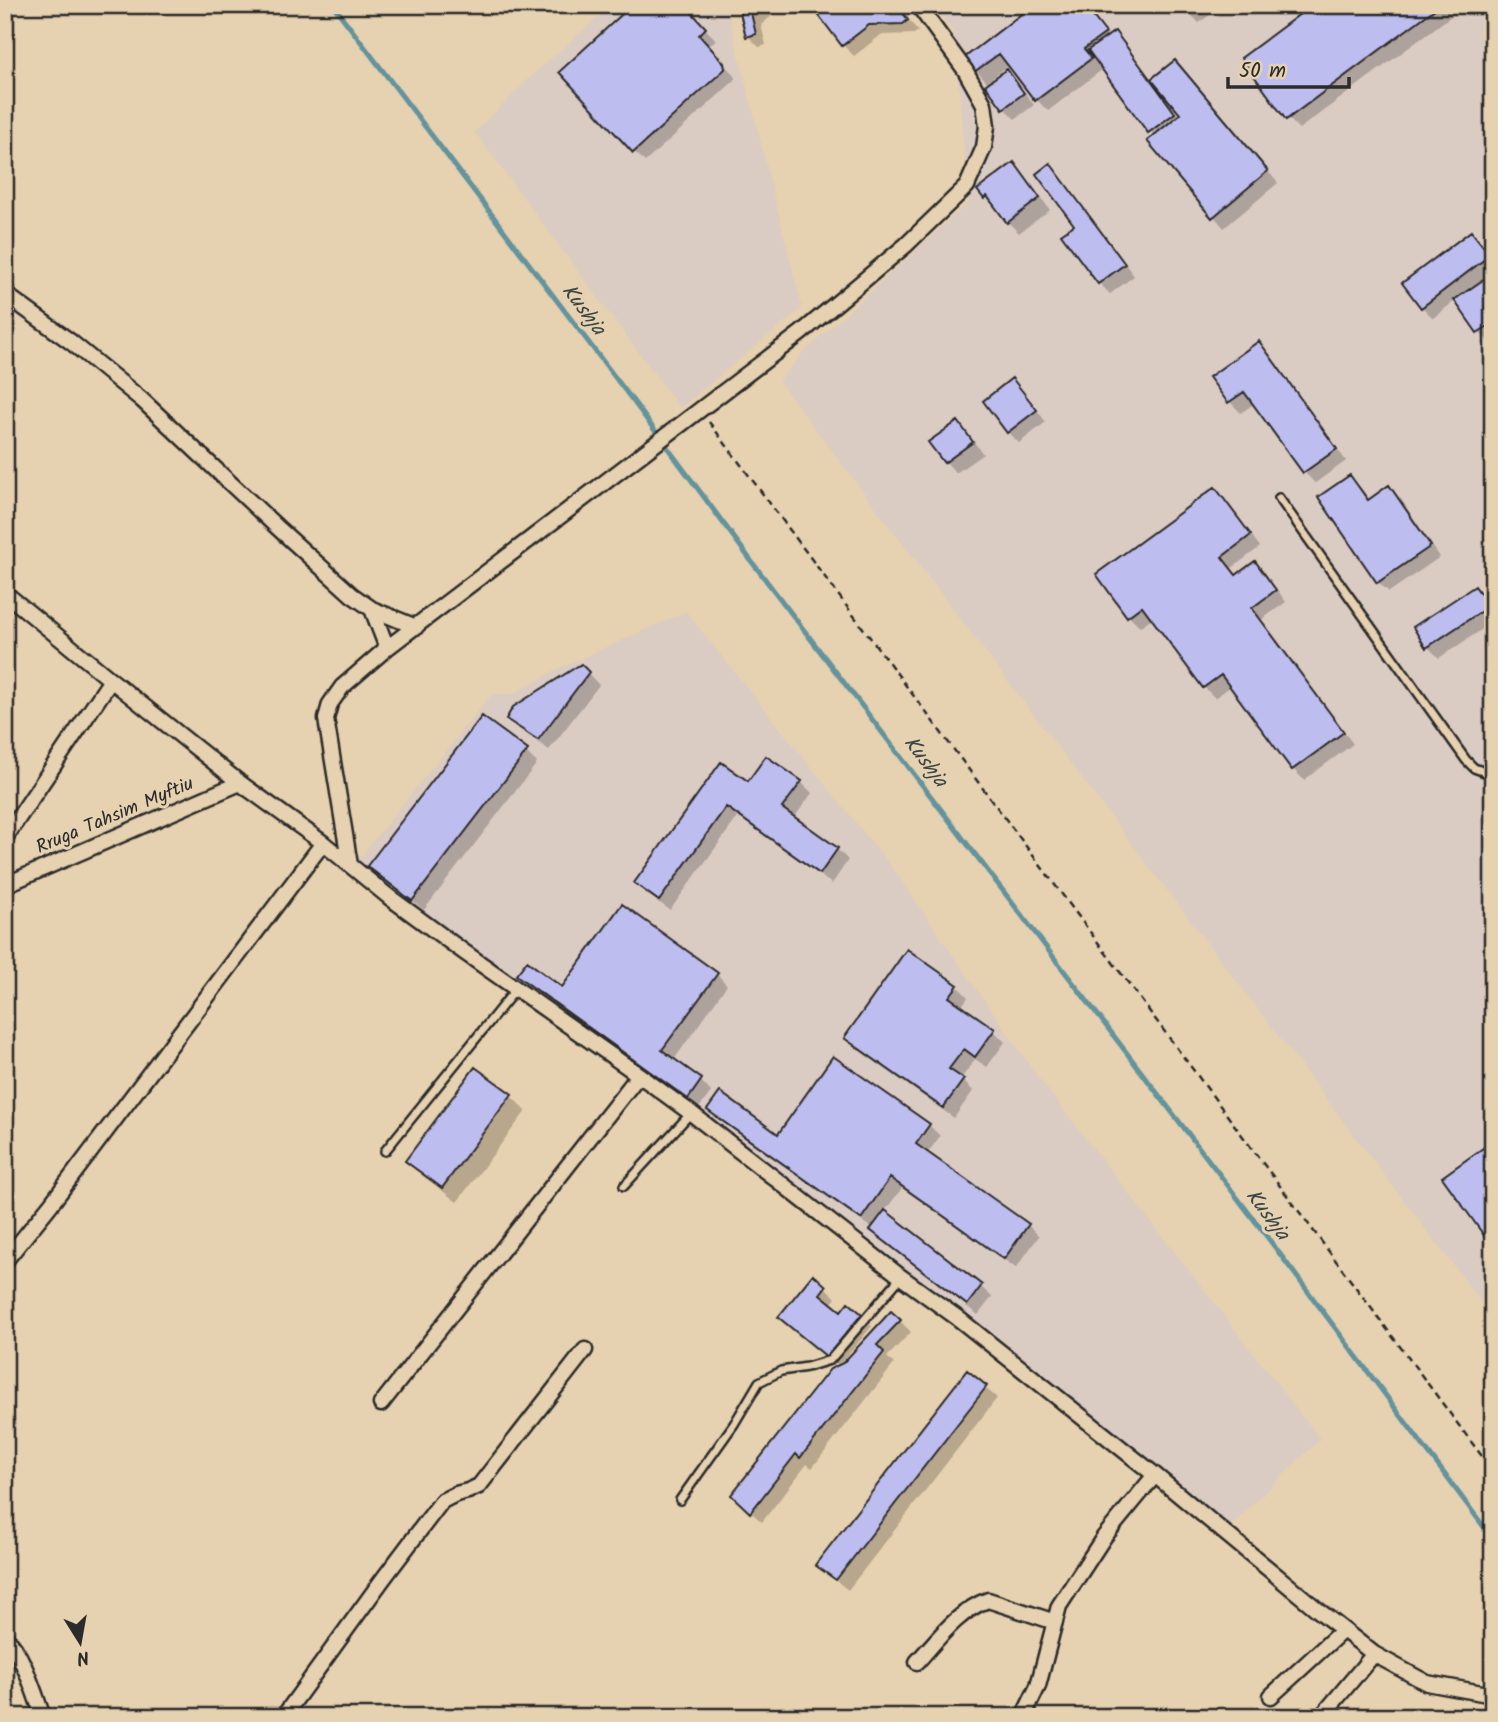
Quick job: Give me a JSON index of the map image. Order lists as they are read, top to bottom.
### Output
{
  "streets": {
    "street": ["Rruga Tahsim Myftiu"]
  },
  "water": ["Kushja"],
  "scale_bar": "50 m",
  "north": "bottom"
}
